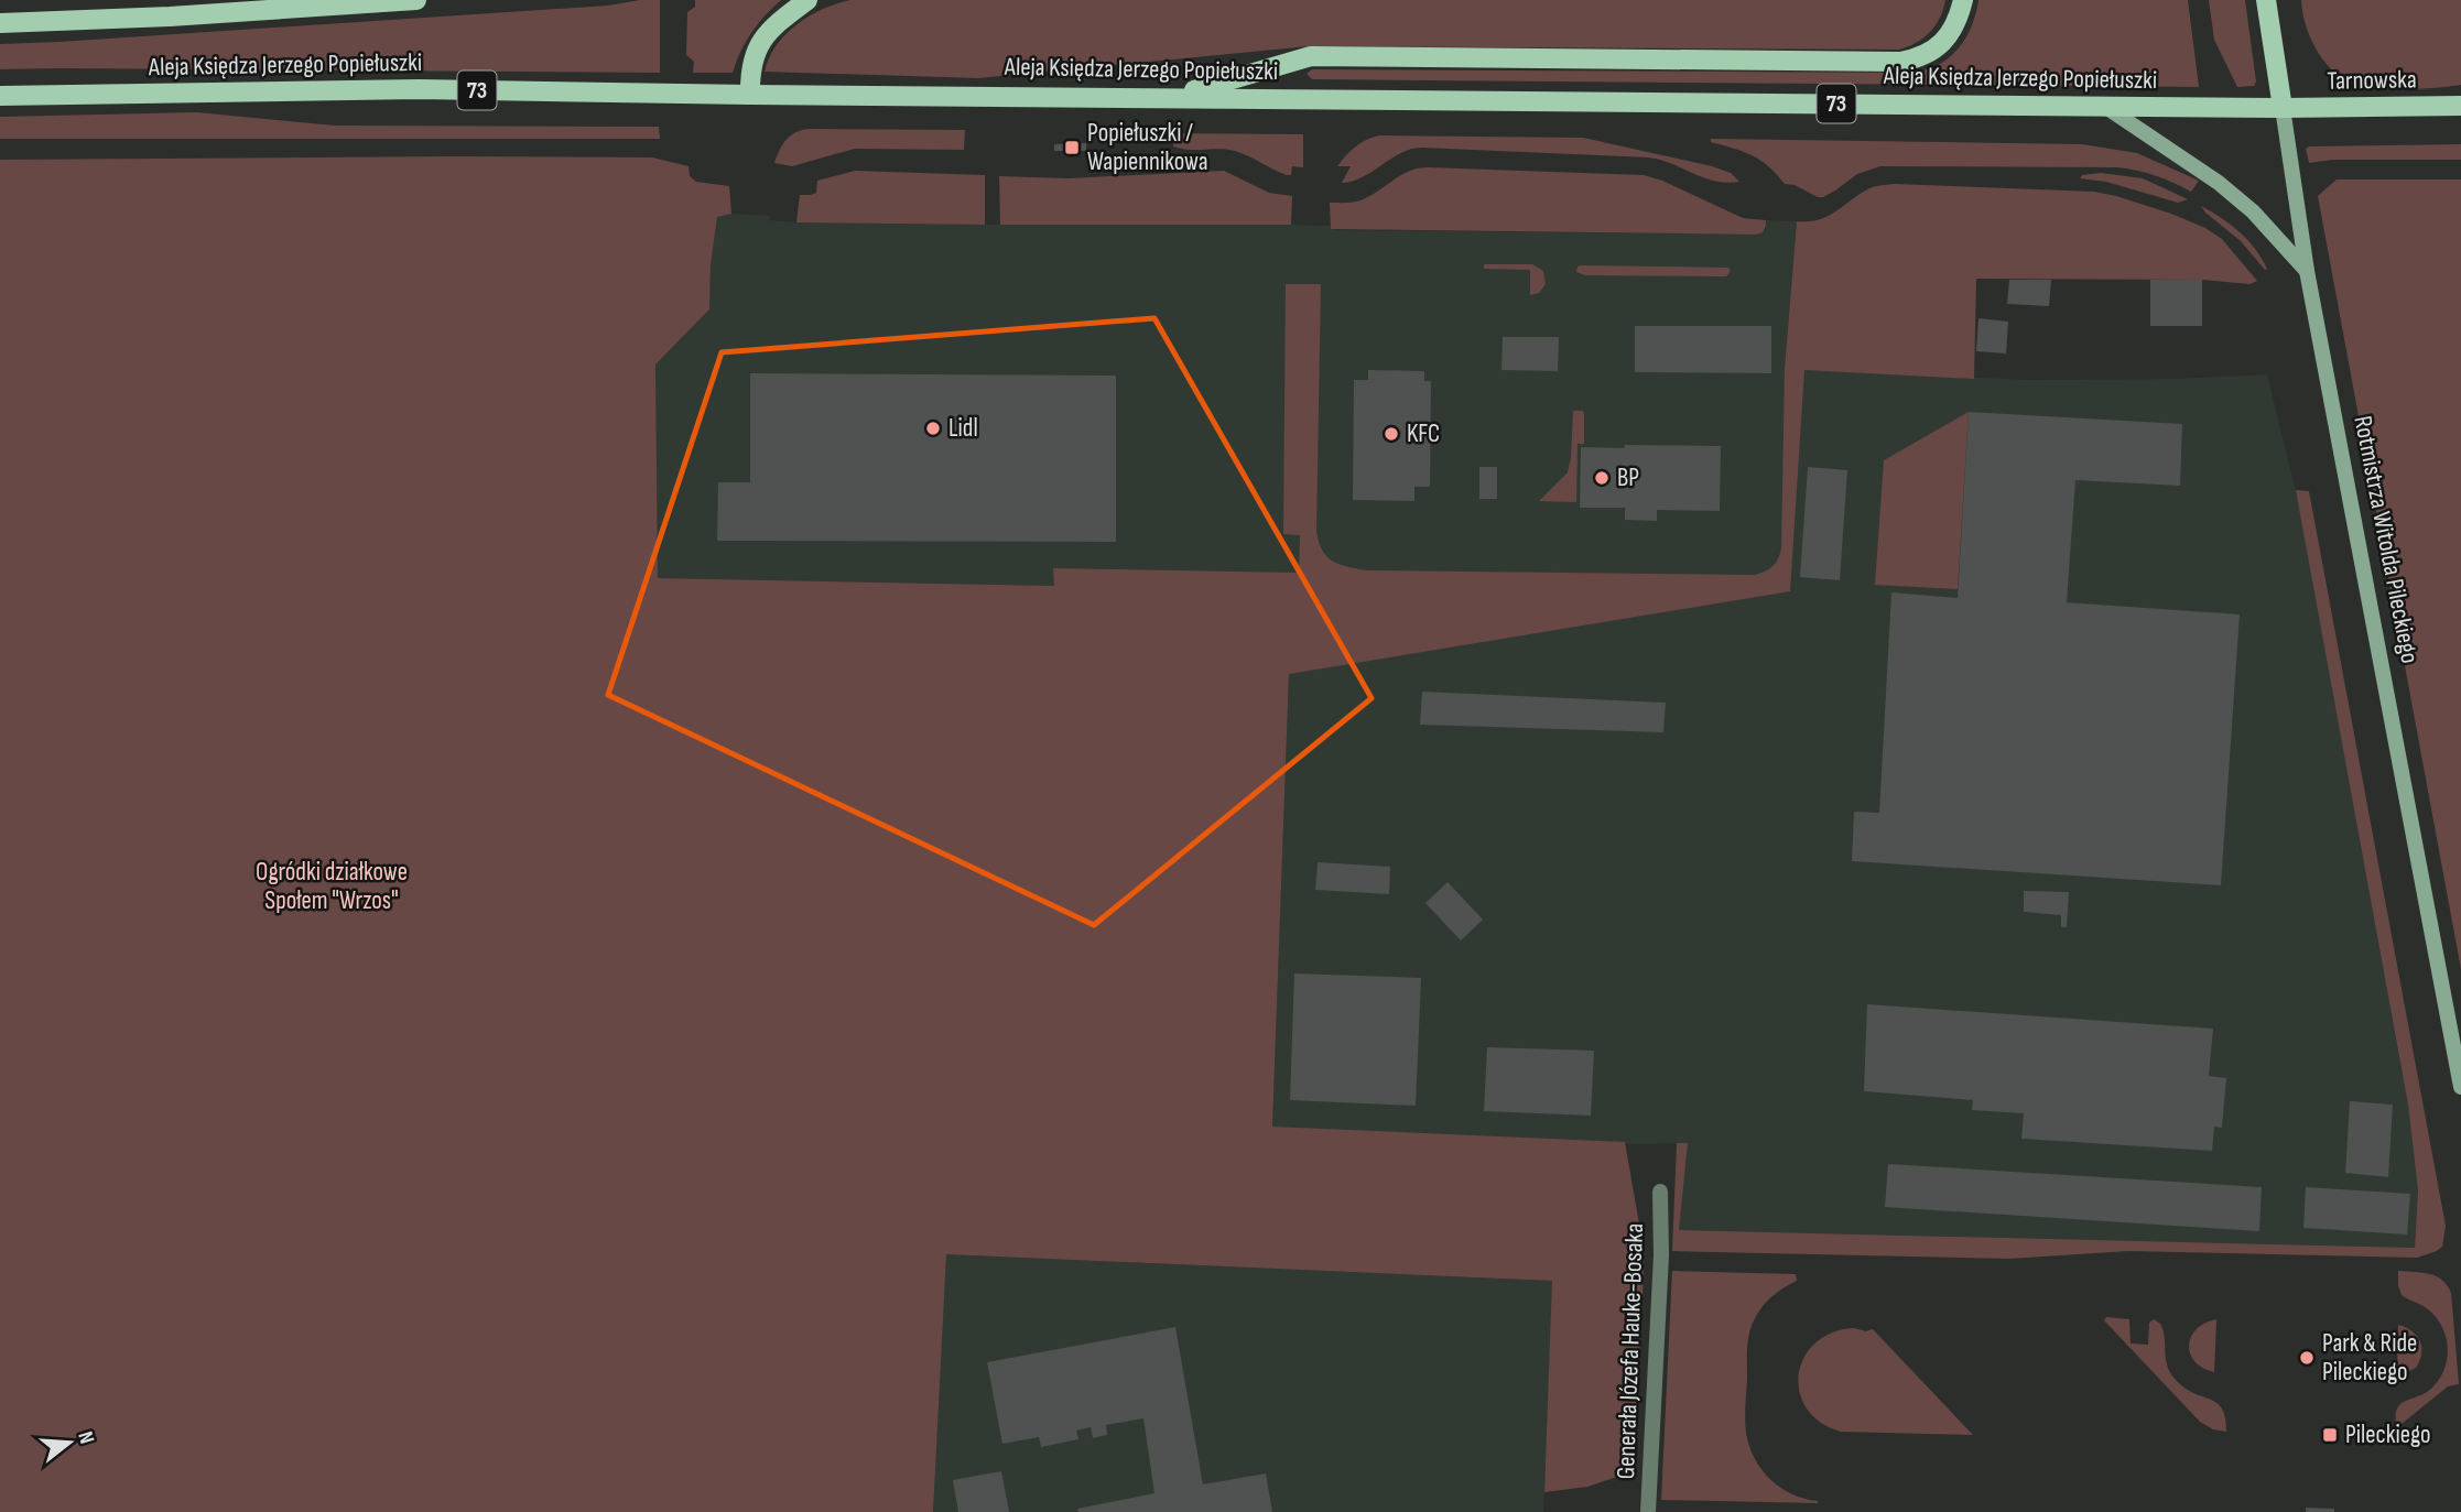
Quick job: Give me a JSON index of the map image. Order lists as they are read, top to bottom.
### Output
{
  "streets": {
    "main road": [
      "Aleja Księdza Jerzego Popiełuszki",
      "Tarnowska",
      "73",
      "Rotmistrza Witolda Pileckiego"
    ],
    "street": ["Generała Józefa Hauke-Bosaka"]
  },
  "crossings": [
    ["Aleja Księdza Jerzego Popiełuszki", "Tarnowska"],
    ["Aleja Księdza Jerzego Popiełuszki", "Rotmistrza Witolda Pileckiego"],
    ["Tarnowska", "Rotmistrza Witolda Pileckiego"]
  ],
  "parks": ["Ogródki działkowe Społem \"Wrzos\""],
  "places": {
    "transit": ["Popiełuszki / Wapiennikowa", "Pileckiego"],
    "other": [
      "Lidl",
      "KFC",
      "BP",
      "Park & Ride Pileckiego"
    ]
  },
  "north": "right"
}
